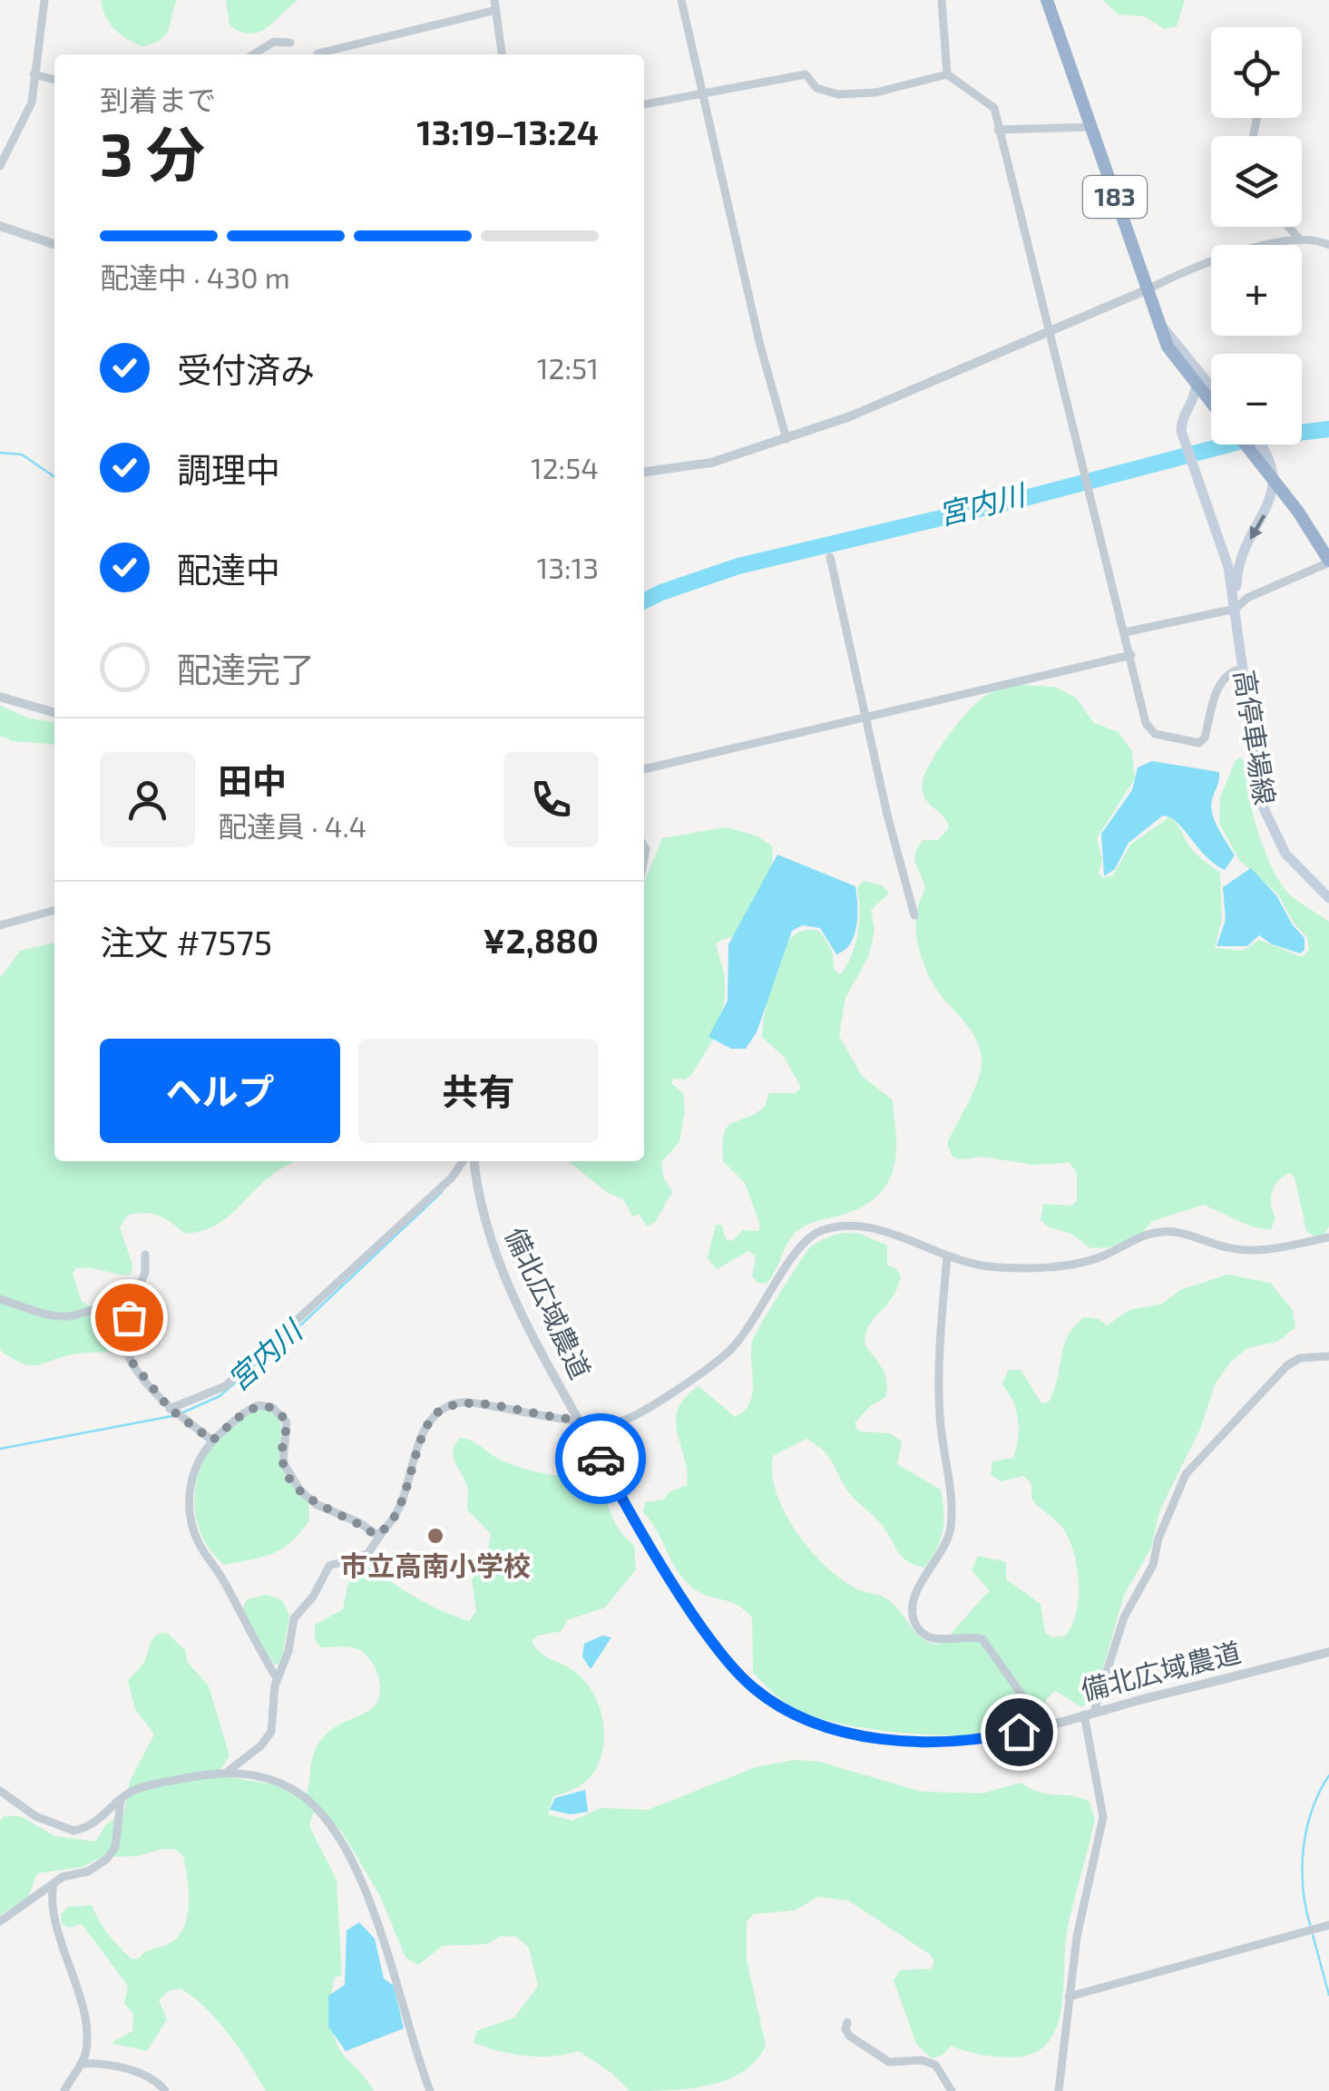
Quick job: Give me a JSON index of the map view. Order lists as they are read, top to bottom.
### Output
{
  "streets": {
    "highway": ["183"],
    "main road": ["高停車場線"],
    "street": ["備北広域農道"]
  },
  "crossings": [
    ["183", "高停車場線"]
  ],
  "water": ["宮内川"],
  "places": ["市立高南小学校"],
  "page": {
    "map_buttons": ["+", "−"],
    "heading": ["3 分", "到着まで", "13:19–13:24"],
    "panel": [
      "田中",
      "配達員 · 4.4",
      "注文 #7575",
      "¥2,880"
    ],
    "bar": "配達中 · 430 m",
    "list": [
      ["受付済み", "12:51"],
      ["調理中", "12:54"],
      ["配達中", "13:13"],
      "配達完了"
    ],
    "buttons": ["ヘルプ", "共有"]
  }
}
